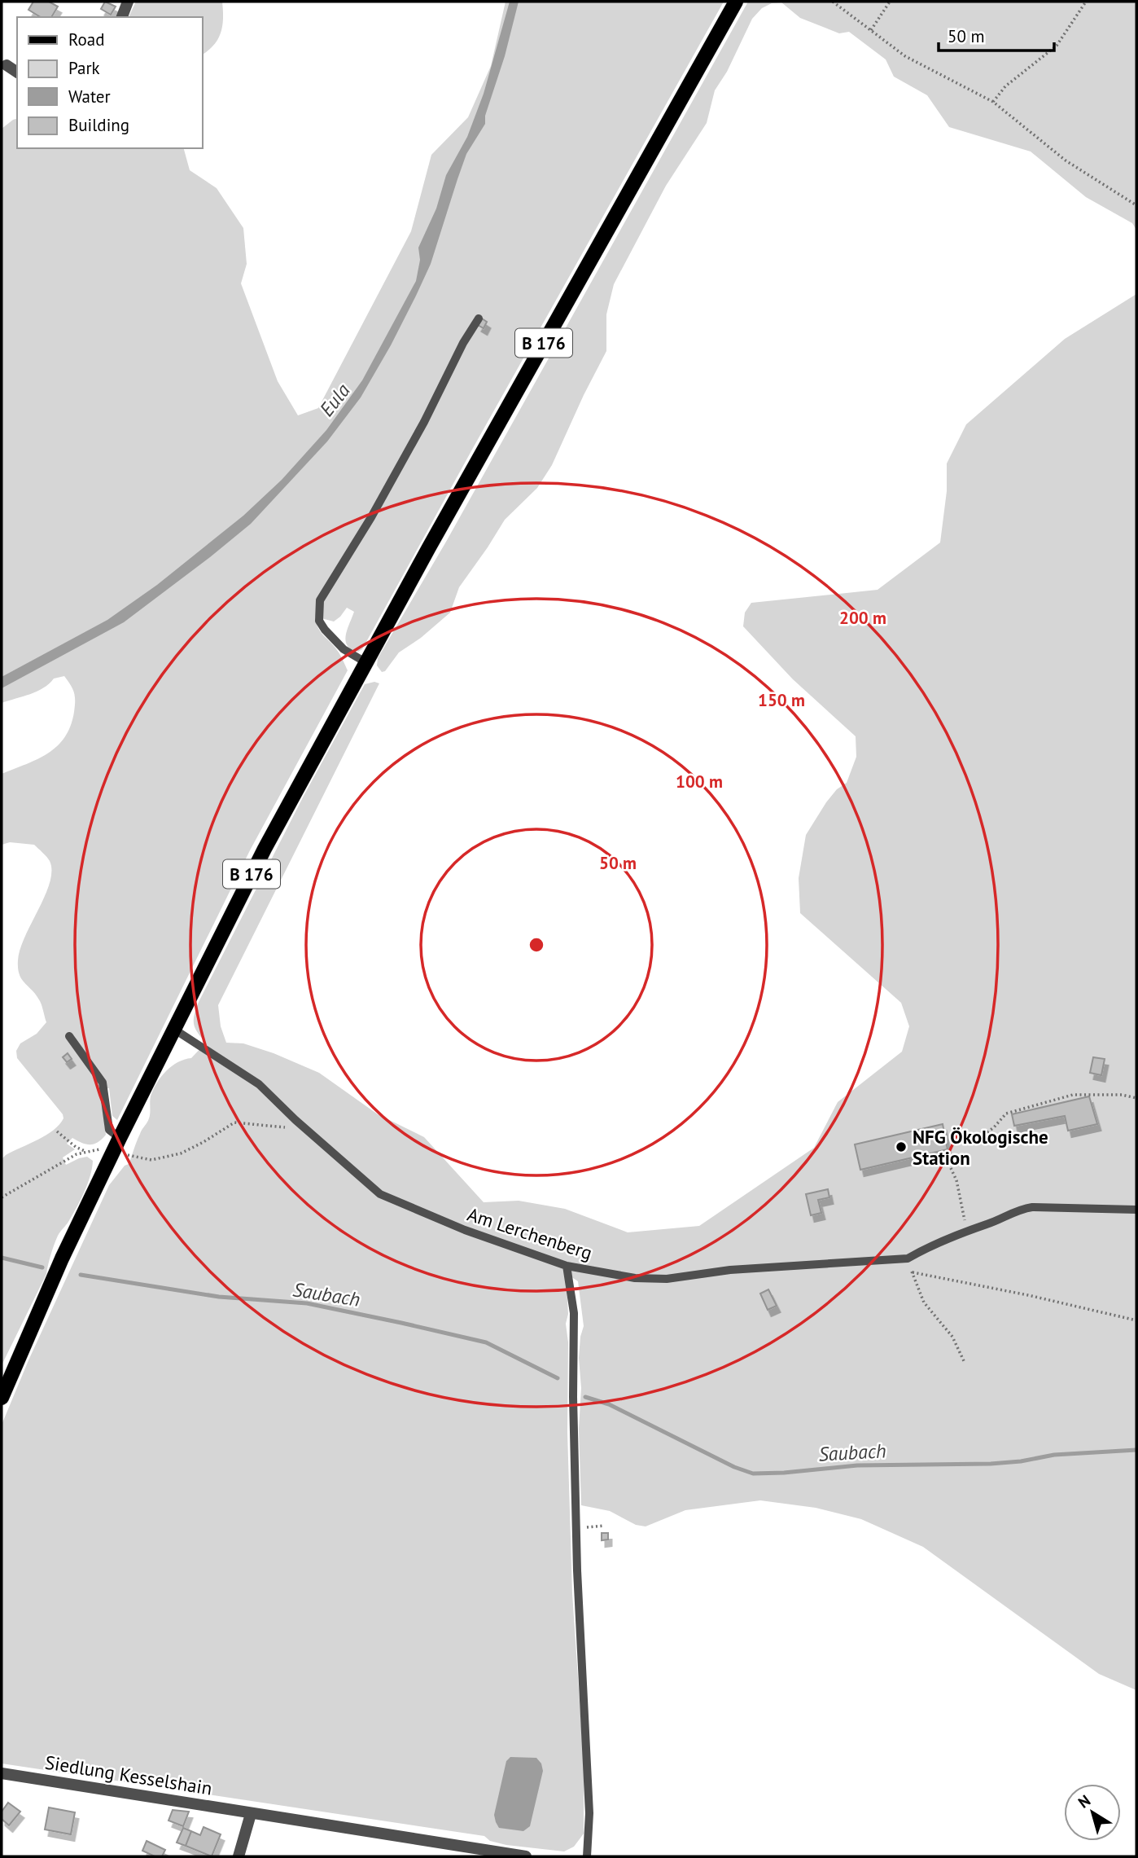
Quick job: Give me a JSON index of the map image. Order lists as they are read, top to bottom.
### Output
{
  "streets": {
    "main road": ["B 176"],
    "street": ["Siedlung Kesselshain"],
    "lane": ["Am Lerchenberg"]
  },
  "crossings": [
    ["B 176", "Am Lerchenberg"]
  ],
  "water": ["Eula", "Saubach"],
  "places": ["NFG Ökologische Station"],
  "legend": [
    "Road",
    "Park",
    "Water",
    "Building"
  ],
  "scale_bar": "50 m",
  "north": "top left",
  "rings": [
    "200 m",
    "150 m",
    "100 m",
    "50 m"
  ]
}
